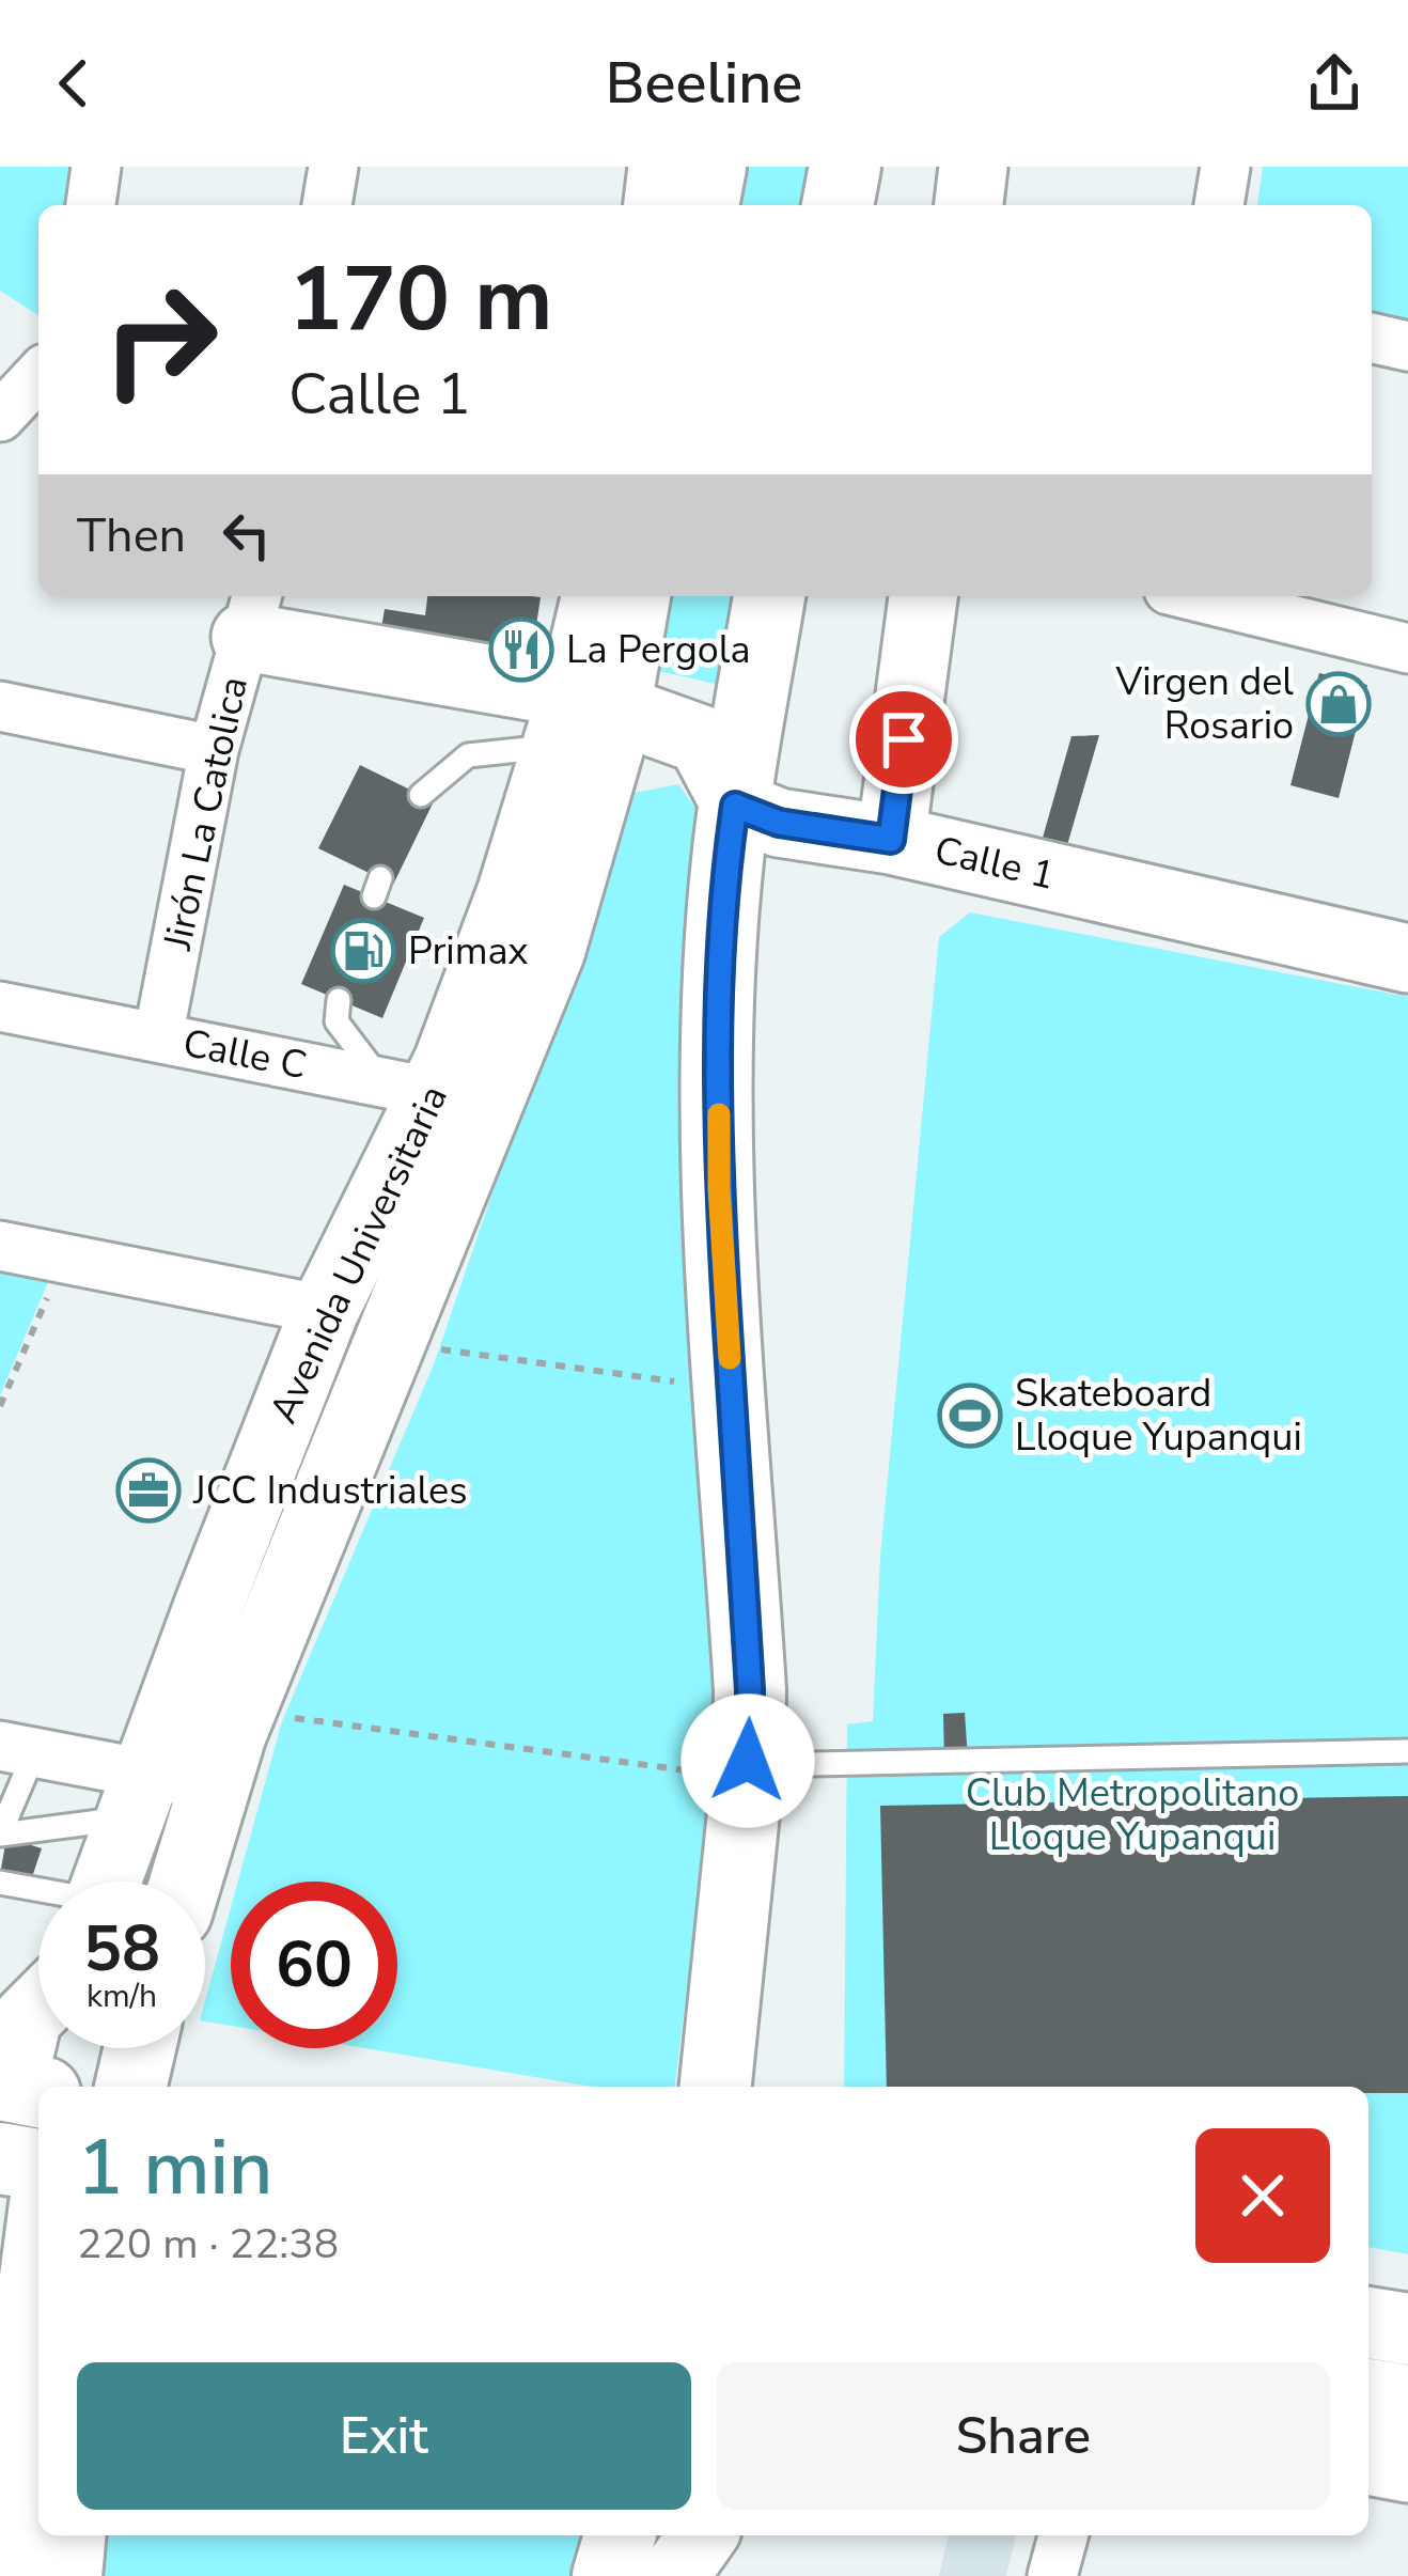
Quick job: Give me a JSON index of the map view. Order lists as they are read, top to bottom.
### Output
{
  "streets": {
    "main road": ["Calle 1", "Avenida Universitaria"],
    "street": ["Jirón La Catolica", "Calle C"]
  },
  "crossings": [
    ["Jirón La Catolica", "Calle C"],
    ["Calle C", "Avenida Universitaria"]
  ],
  "parks": ["Club Metropolitano Lloque Yupanqui"],
  "places": {
    "restaurant": ["La Pergola"],
    "shop": ["Virgen del Rosario"],
    "fuel station": ["Primax"],
    "sports": ["Skateboard Lloque Yupanqui"],
    "office": ["JCC Industriales"]
  },
  "page": {
    "header": "Beeline",
    "turn": ["170 m", "Calle 1"],
    "then": "Then",
    "speed": "58 km/h",
    "limit": "60",
    "heading": ["1 min", "220 m · 22:38"],
    "buttons": ["Exit", "Share"]
  }
}
